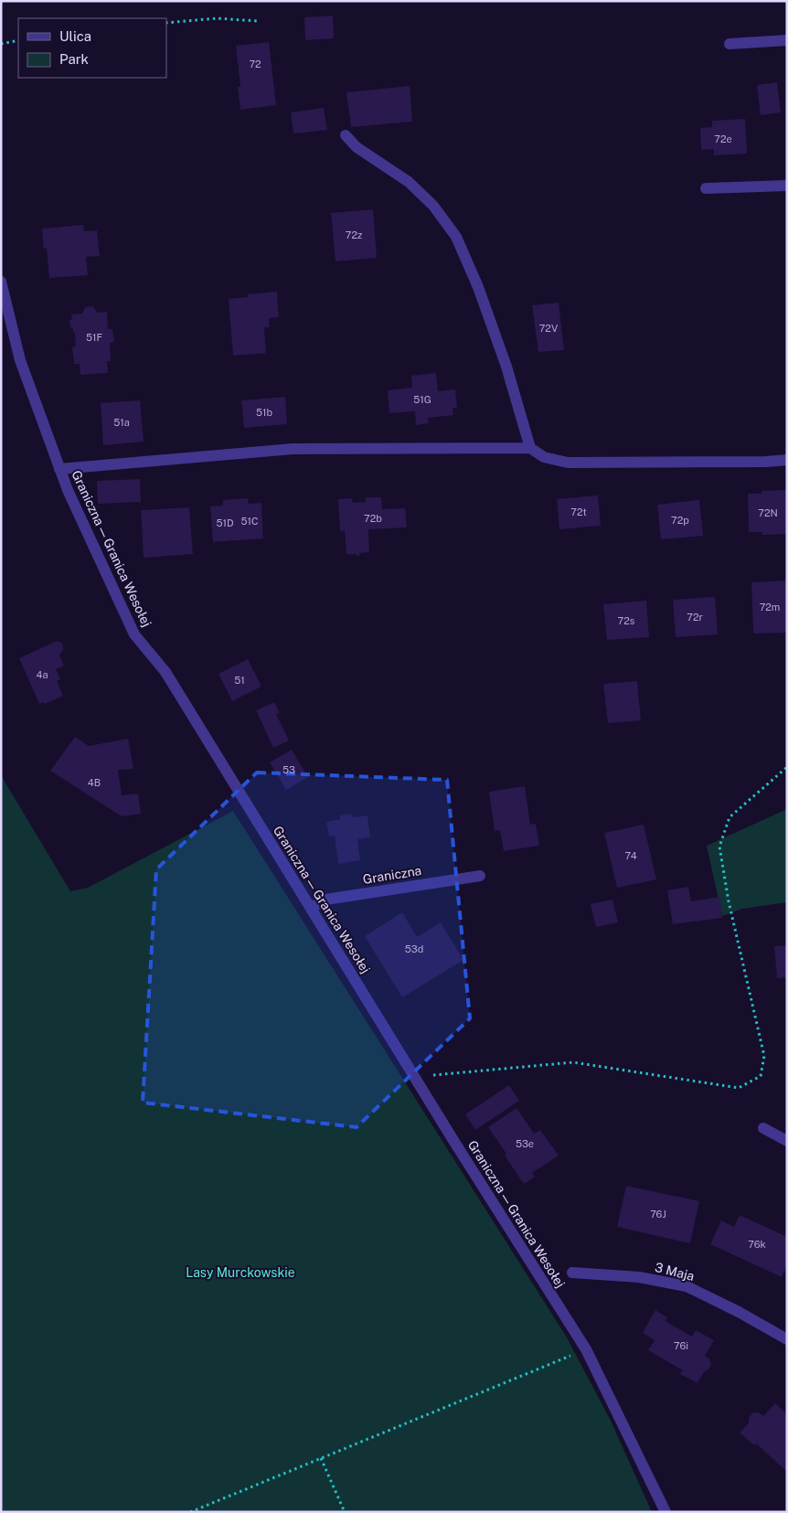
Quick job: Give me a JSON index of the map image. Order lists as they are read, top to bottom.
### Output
{
  "streets": {
    "street": ["Graniczna — Granica Wesołej", "Graniczna", "3 Maja"]
  },
  "crossings": [
    ["Graniczna — Granica Wesołej", "Graniczna"]
  ],
  "parks": ["Lasy Murckowskie"],
  "house_numbers": [
    "72",
    "72e",
    "72z",
    "72V",
    "51F",
    "51G",
    "51b",
    "51a",
    "72t",
    "72N",
    "72b",
    "72p",
    "51C",
    "51D",
    "72m",
    "72r",
    "72s",
    "4a",
    "51",
    "53",
    "4B",
    "74",
    "53d",
    "53e",
    "76J",
    "76k",
    "76i"
  ],
  "legend": ["Ulica", "Park"]
}
